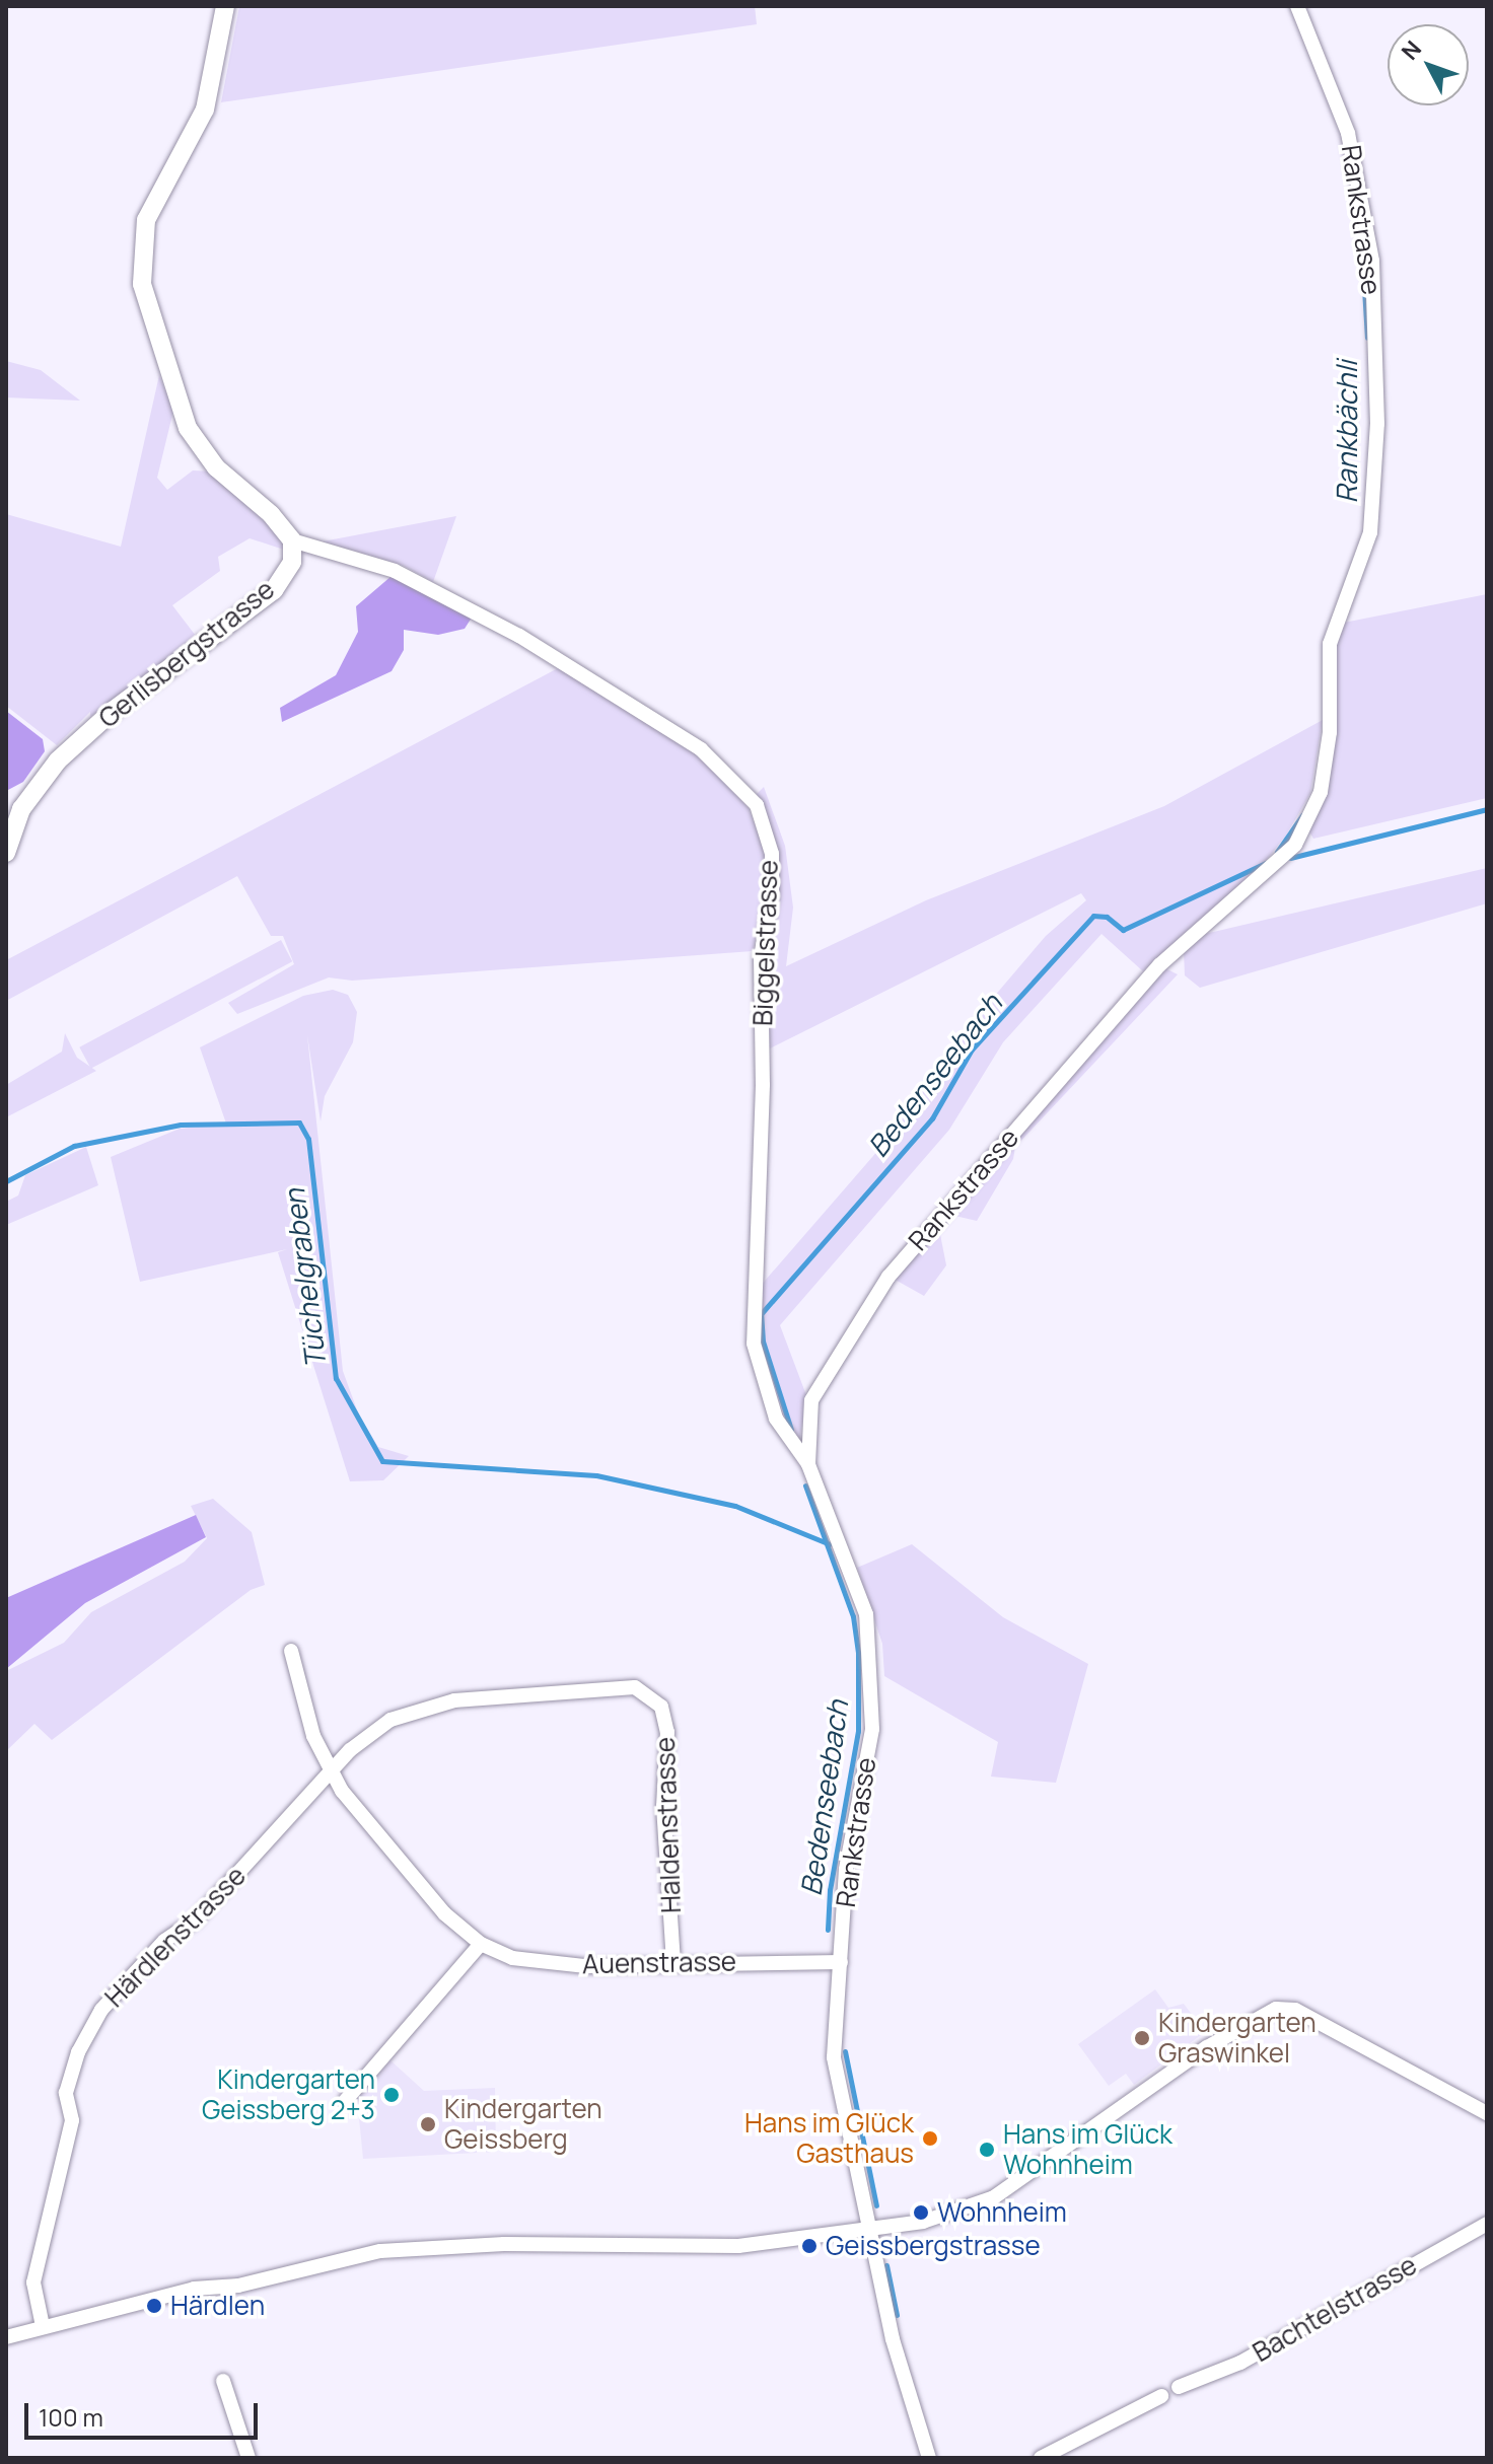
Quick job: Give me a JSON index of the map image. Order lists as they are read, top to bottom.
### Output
{
  "streets": {
    "street": [
      "Rankstrasse",
      "Gerlisbergstrasse",
      "Biggelstrasse",
      "Haldenstrasse",
      "Härdlenstrasse",
      "Auenstrasse",
      "Bachtelstrasse"
    ]
  },
  "crossings": [
    ["Rankstrasse", "Biggelstrasse"],
    ["Rankstrasse", "Auenstrasse"],
    ["Gerlisbergstrasse", "Biggelstrasse"],
    ["Haldenstrasse", "Härdlenstrasse"],
    ["Haldenstrasse", "Auenstrasse"],
    ["Härdlenstrasse", "Auenstrasse"]
  ],
  "water": ["Rankbächli", "Bedenseebach", "Tüchelgraben"],
  "places": [
    "Kindergarten Graswinkel",
    "Kindergarten Geissberg 2+3",
    "Kindergarten Geissberg",
    "Hans im Glück Gasthaus",
    "Hans im Glück Wohnheim",
    "Wohnheim",
    "Geissbergstrasse",
    "Härdlen"
  ],
  "scale_bar": "100 m",
  "north": "top left"
}
